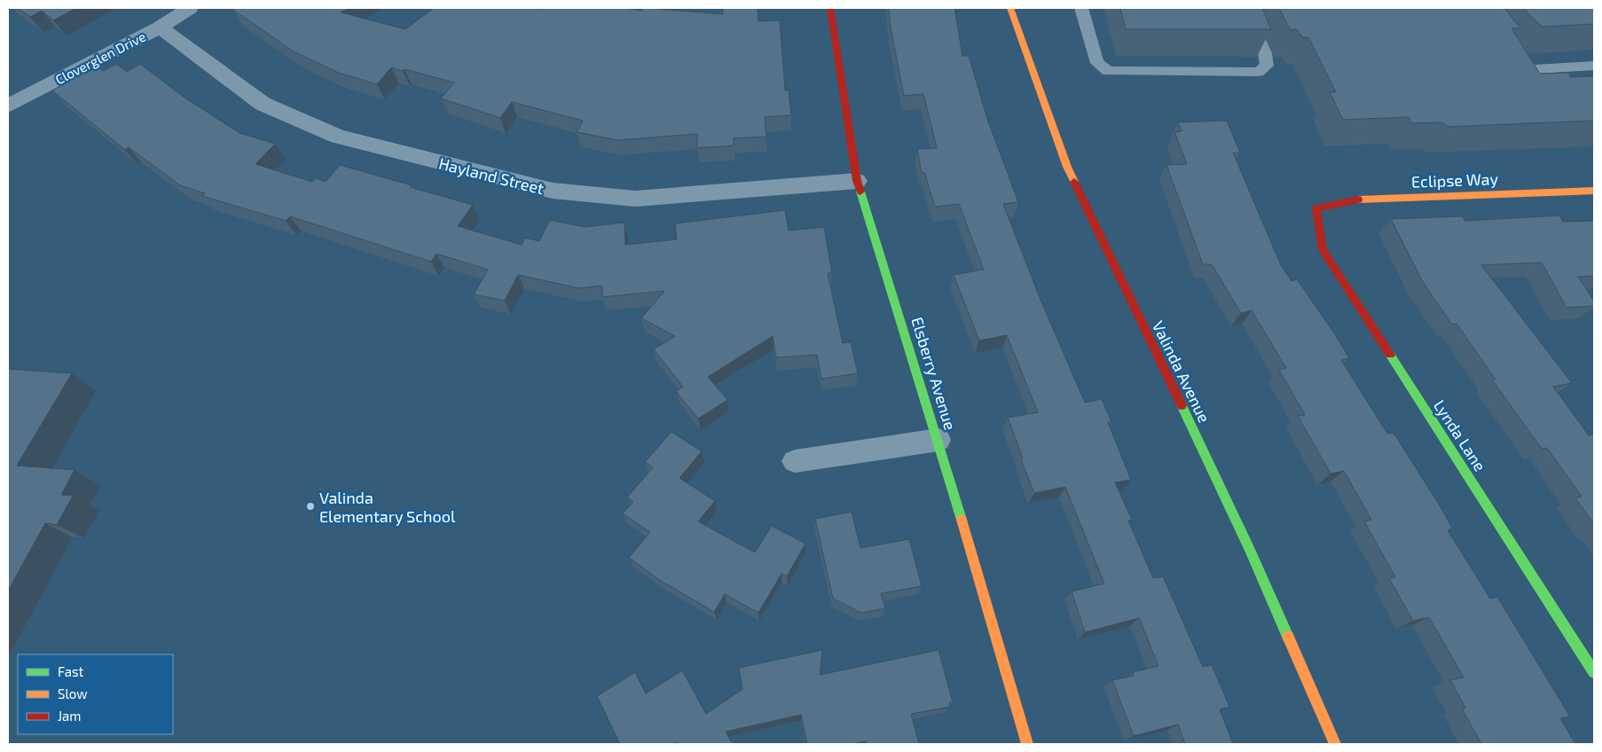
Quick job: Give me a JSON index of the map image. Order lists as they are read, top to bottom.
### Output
{
  "streets": {
    "street": [
      "Cloverglen Drive",
      "Hayland Street",
      "Eclipse Way",
      "Valinda Avenue",
      "Elsberry Avenue",
      "Lynda Lane"
    ]
  },
  "crossings": [
    ["Cloverglen Drive", "Hayland Street"],
    ["Hayland Street", "Elsberry Avenue"],
    ["Eclipse Way", "Lynda Lane"]
  ],
  "places": ["Valinda Elementary School"],
  "legend": ["Fast", "Slow", "Jam"]
}
